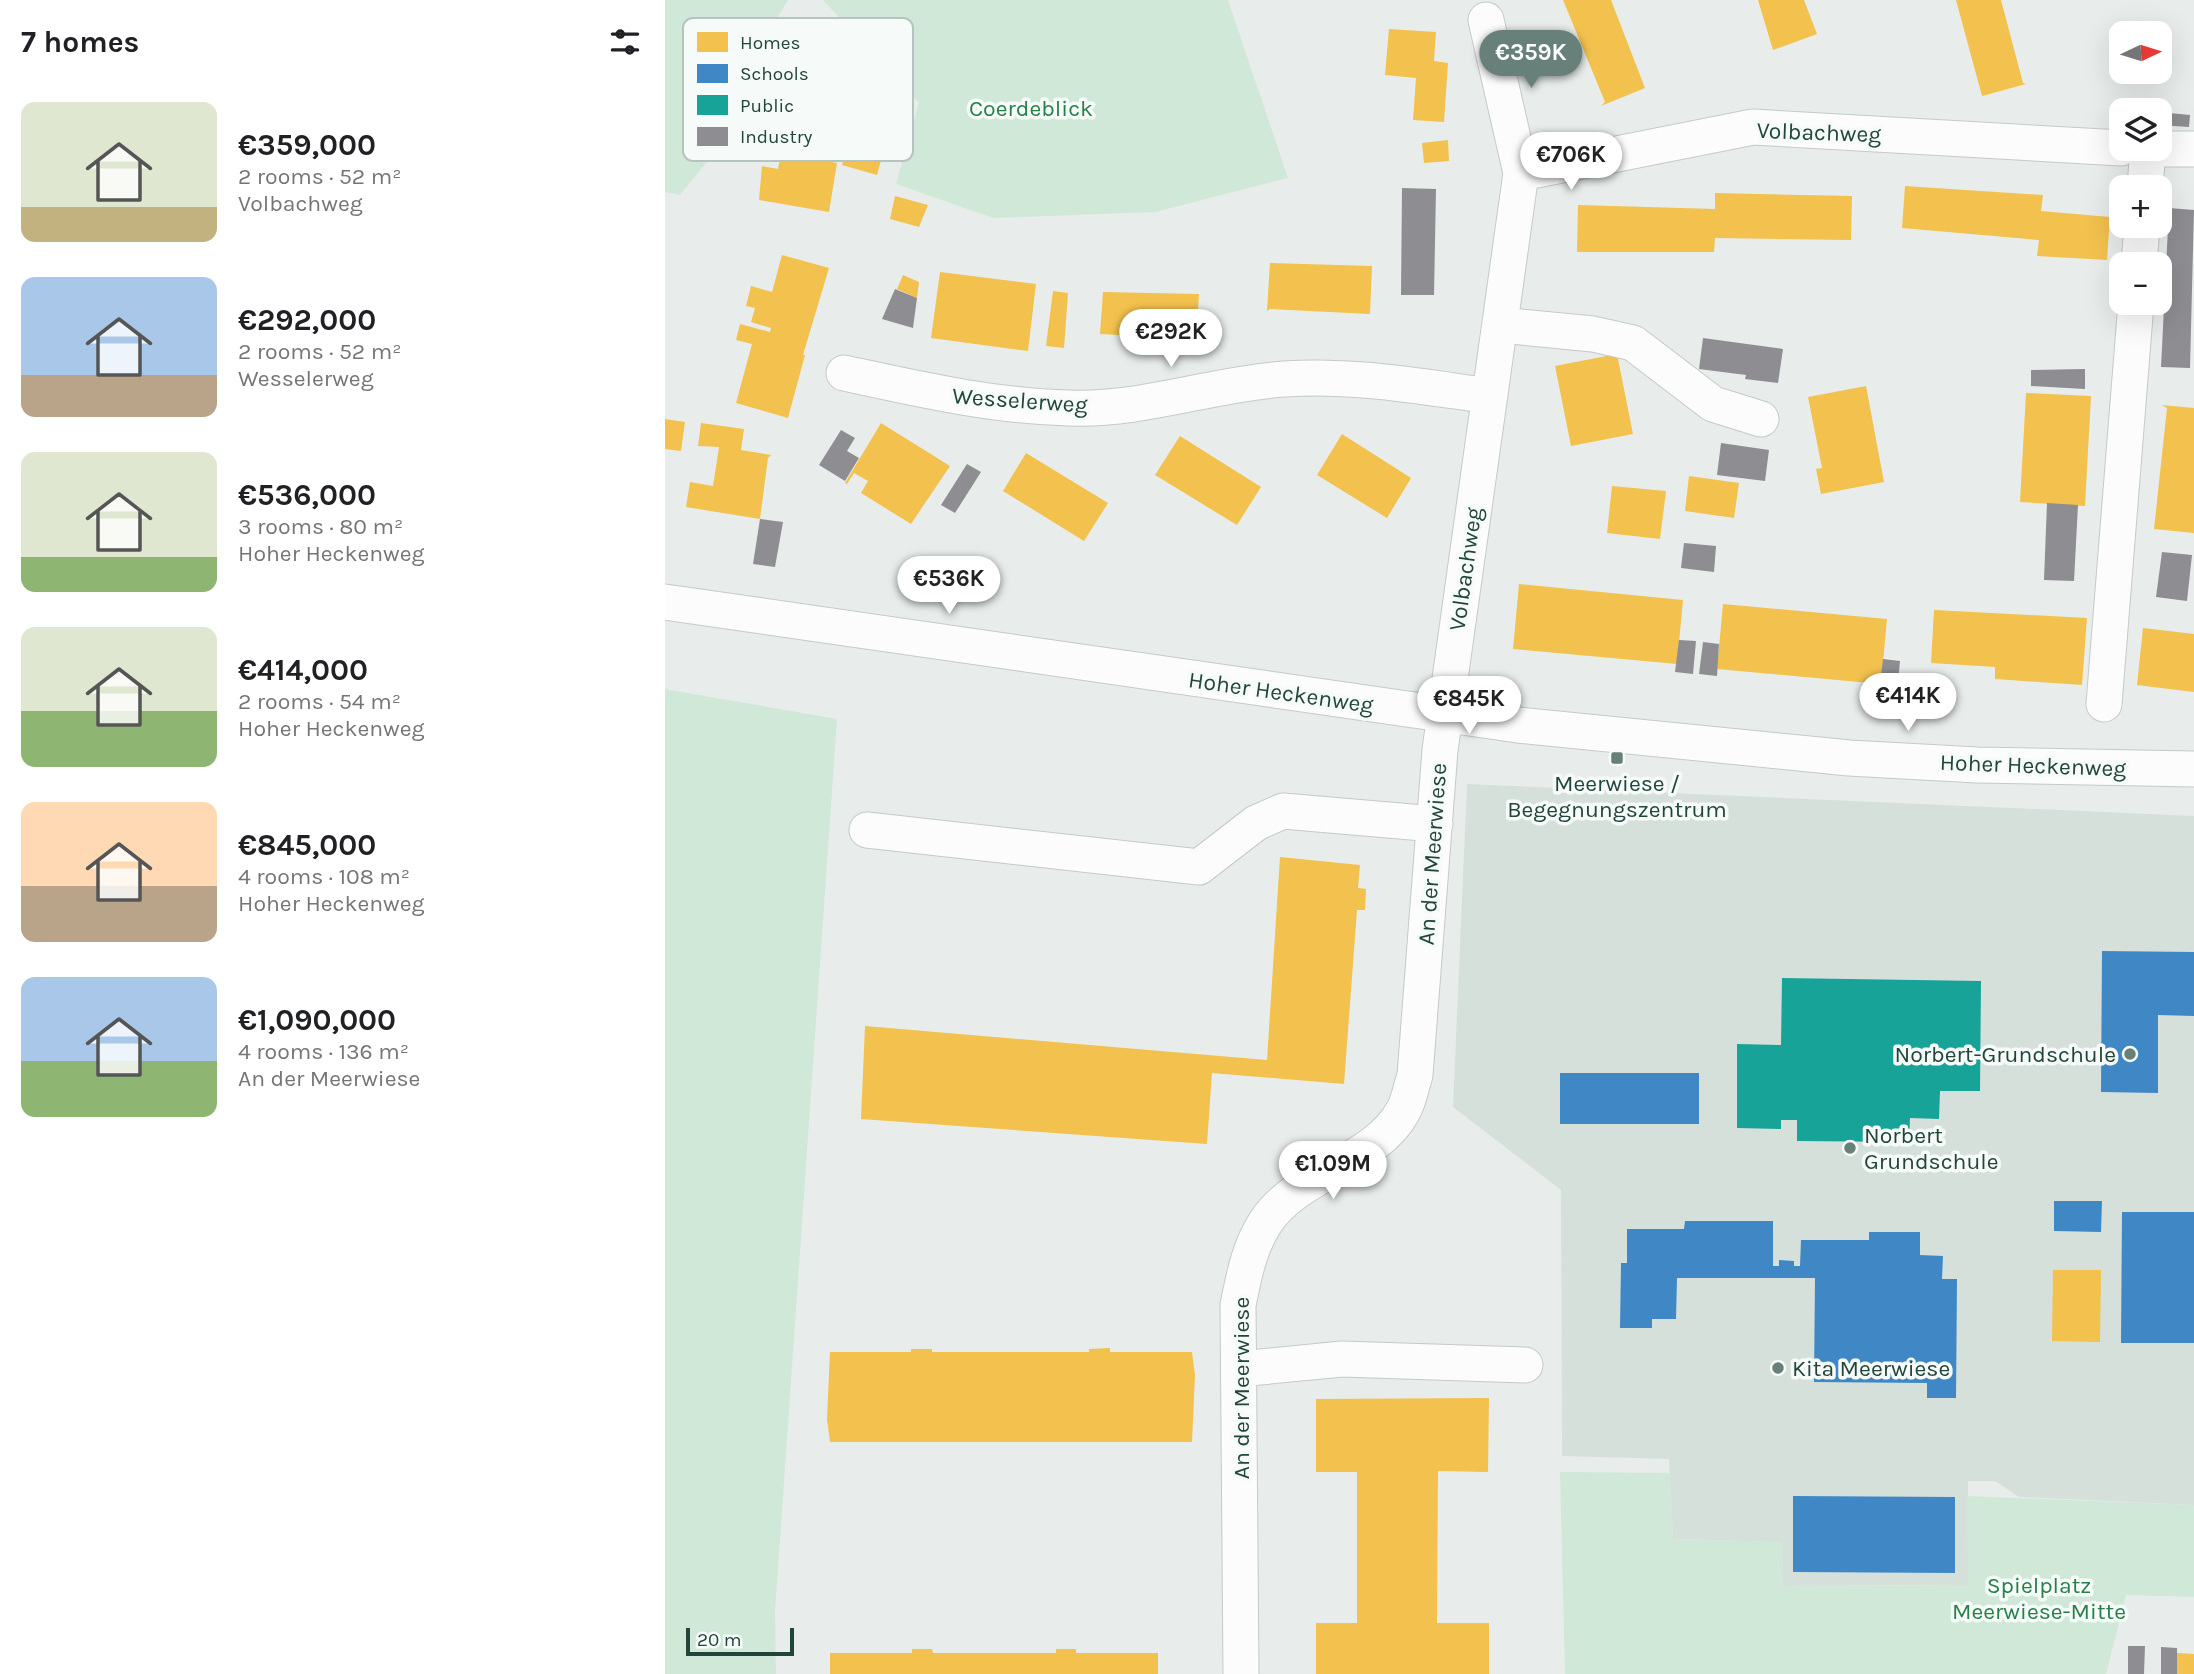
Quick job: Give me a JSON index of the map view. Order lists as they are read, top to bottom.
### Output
{
  "streets": {
    "street": [
      "Volbachweg",
      "Wesselerweg",
      "Hoher Heckenweg",
      "An der Meerwiese"
    ]
  },
  "crossings": [
    ["Volbachweg", "Wesselerweg"],
    ["Volbachweg", "Hoher Heckenweg"],
    ["Volbachweg", "An der Meerwiese"],
    ["Hoher Heckenweg", "An der Meerwiese"]
  ],
  "parks": ["Coerdeblick", "Spielplatz Meerwiese-Mitte"],
  "places": {
    "transit": ["Meerwiese / Begegnungszentrum"],
    "other": ["Norbert-Grundschule", "Norbert Grundschule", "Kita Meerwiese"]
  },
  "legend": [
    "Homes",
    "Schools",
    "Public",
    "Industry"
  ],
  "scale_bar": "20 m",
  "north": "right",
  "page": {
    "heading": "7 homes",
    "map_buttons": ["+", "−"],
    "price": [
      "€359K",
      "€706K",
      "€292K",
      "€536K",
      "€414K",
      "€845K",
      "€1.09M"
    ],
    "list": [
      {
        "name": "€359,000",
        "note": "2 rooms · 52 m² · Volbachweg"
      },
      {
        "name": "€292,000",
        "note": "2 rooms · 52 m² · Wesselerweg"
      },
      {
        "name": "€536,000",
        "note": "3 rooms · 80 m² · Hoher Heckenweg"
      },
      {
        "name": "€414,000",
        "note": "2 rooms · 54 m² · Hoher Heckenweg"
      },
      {
        "name": "€845,000",
        "note": "4 rooms · 108 m² · Hoher Heckenweg"
      },
      {
        "name": "€1,090,000",
        "note": "4 rooms · 136 m² · An der Meerwiese"
      }
    ],
    "scale": "20 m"
  }
}
